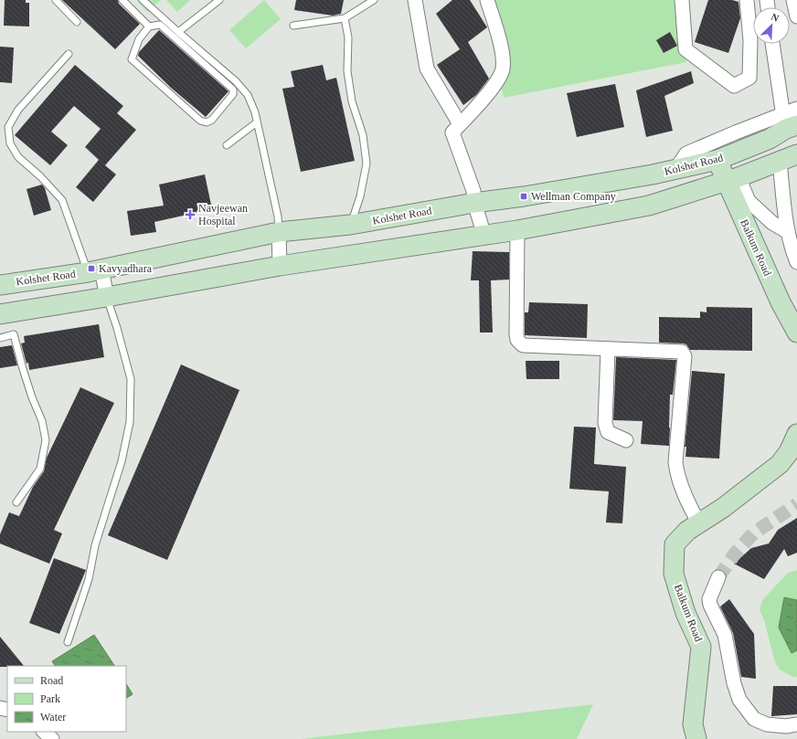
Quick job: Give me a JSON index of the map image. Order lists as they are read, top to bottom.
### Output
{
  "streets": {
    "street": ["Kolshet Road", "Balkum Road"]
  },
  "crossings": [
    ["Kolshet Road", "Balkum Road"]
  ],
  "places": {
    "transit": ["Wellman Company", "Kavyadhara"],
    "health": ["Navjeewan Hospital"]
  },
  "legend": ["Road", "Park", "Water"],
  "north": "top right"
}
